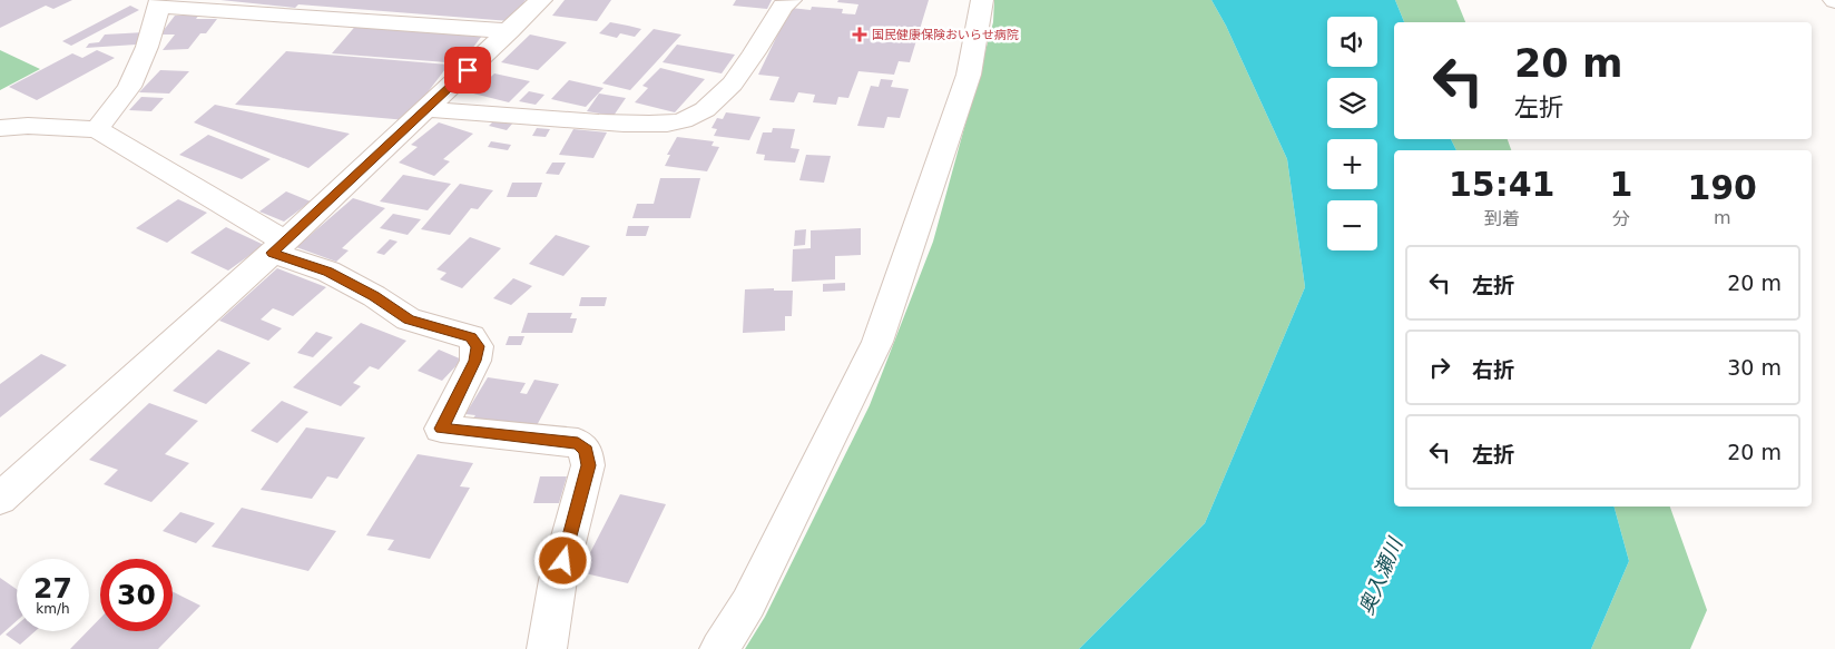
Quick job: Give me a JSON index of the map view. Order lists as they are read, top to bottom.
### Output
{
  "water": ["奥入瀬川"],
  "places": {
    "health": ["国民健康保険おいらせ病院"]
  },
  "page": {
    "map_buttons": ["+", "−"],
    "turn": ["20 m", "左折"],
    "eta": [
      "15:41",
      "到着",
      "1",
      "分",
      "190",
      "m"
    ],
    "list": [
      {
        "name": "左折",
        "value": "20 m"
      },
      {
        "name": "右折",
        "value": "30 m"
      },
      {
        "name": "左折",
        "value": "20 m"
      }
    ],
    "speed": "27 km/h",
    "limit": "30"
  }
}
